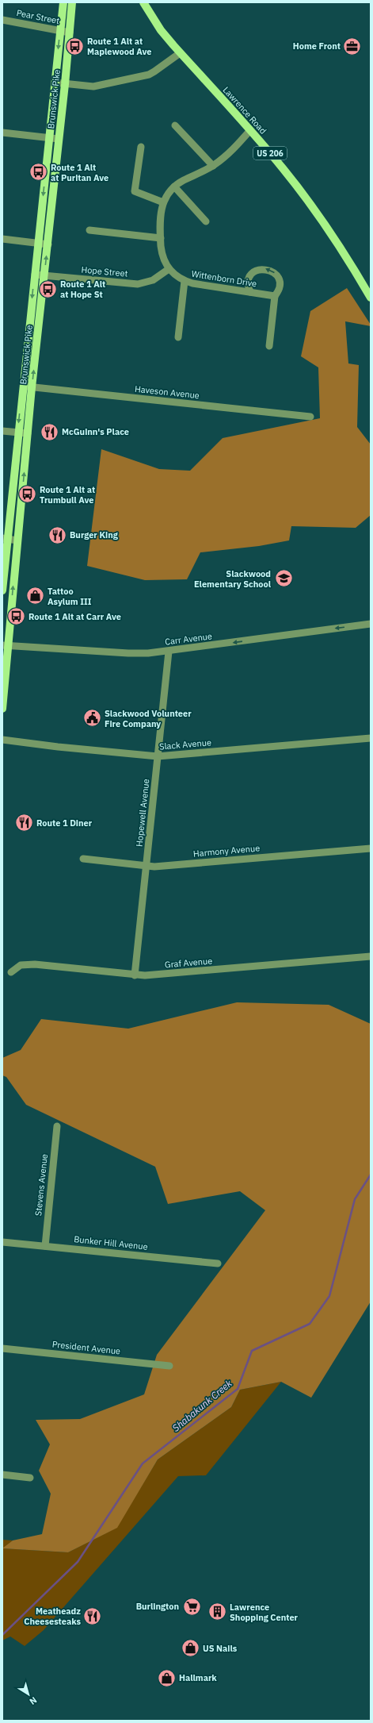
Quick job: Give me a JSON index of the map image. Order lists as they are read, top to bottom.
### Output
{
  "streets": {
    "main road": ["Brunswick Pike", "Lawrence Road", "US 206"],
    "street": [
      "Pear Street",
      "Hope Street",
      "Wittenborn Drive",
      "Haveson Avenue",
      "Carr Avenue",
      "Slack Avenue",
      "Hopewell Avenue",
      "Harmony Avenue",
      "Graf Avenue",
      "Stevens Avenue",
      "Bunker Hill Avenue",
      "President Avenue"
    ]
  },
  "crossings": [
    ["Pear Street", "Brunswick Pike"],
    ["Brunswick Pike", "Hope Street"],
    ["Brunswick Pike", "Haveson Avenue"],
    ["Brunswick Pike", "Carr Avenue"],
    ["Lawrence Road", "Wittenborn Drive"],
    ["Hope Street", "Wittenborn Drive"],
    ["Carr Avenue", "Hopewell Avenue"],
    ["Slack Avenue", "Hopewell Avenue"],
    ["Hopewell Avenue", "Harmony Avenue"],
    ["Hopewell Avenue", "Graf Avenue"],
    ["Stevens Avenue", "Bunker Hill Avenue"]
  ],
  "one_way": ["Carr Avenue"],
  "water": ["Shabakunk Creek"],
  "places": {
    "bus stop": [
      "Route 1 Alt at Maplewood Ave",
      "Route 1 Alt at Puritan Ave",
      "Route 1 Alt at Hope St",
      "Route 1 Alt at Trumbull Ave",
      "Route 1 Alt at Carr Ave"
    ],
    "office": ["Home Front"],
    "restaurant": [
      "McGuinn's Place",
      "Burger King",
      "Route 1 Diner",
      "Meatheadz Cheesesteaks"
    ],
    "school or university": ["Slackwood Elementary School"],
    "shop": ["Tattoo Asylum III", "US Nails", "Hallmark"],
    "public building": ["Slackwood Volunteer Fire Company"],
    "supermarket": ["Burlington"],
    "building": ["Lawrence Shopping Center"]
  },
  "north": "bottom right"
}
